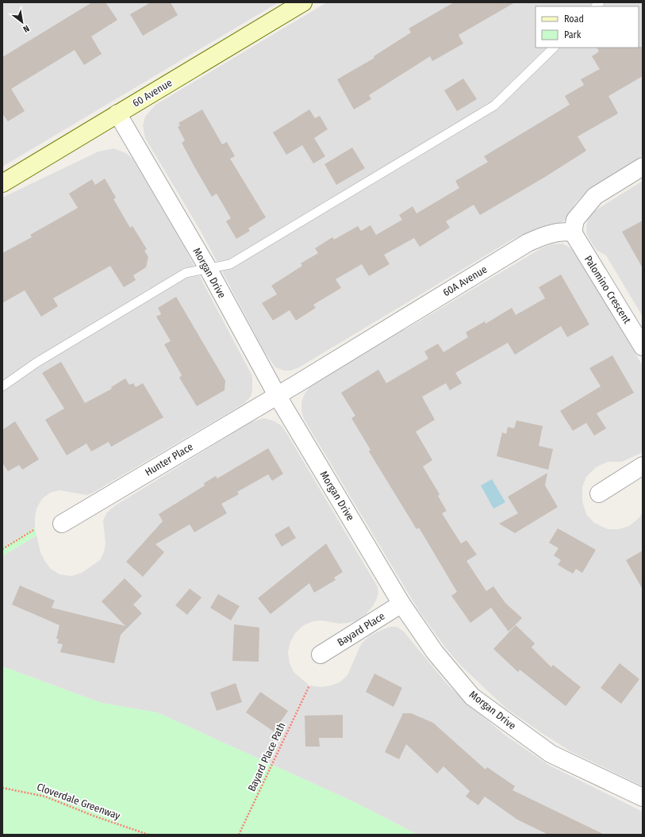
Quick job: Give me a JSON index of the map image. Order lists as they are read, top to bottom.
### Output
{
  "streets": {
    "main road": ["60 Avenue"],
    "street": [
      "Morgan Drive",
      "60A Avenue",
      "Palomino Crescent",
      "Hunter Place",
      "Bayard Place"
    ],
    "path": ["Bayard Place Path", "Cloverdale Greenway"]
  },
  "crossings": [
    ["60 Avenue", "Morgan Drive"],
    ["Morgan Drive", "60A Avenue"],
    ["Morgan Drive", "Hunter Place"],
    ["Morgan Drive", "Bayard Place"],
    ["60A Avenue", "Palomino Crescent"],
    ["60A Avenue", "Hunter Place"]
  ],
  "legend": ["Road", "Park"],
  "north": "bottom right"
}
